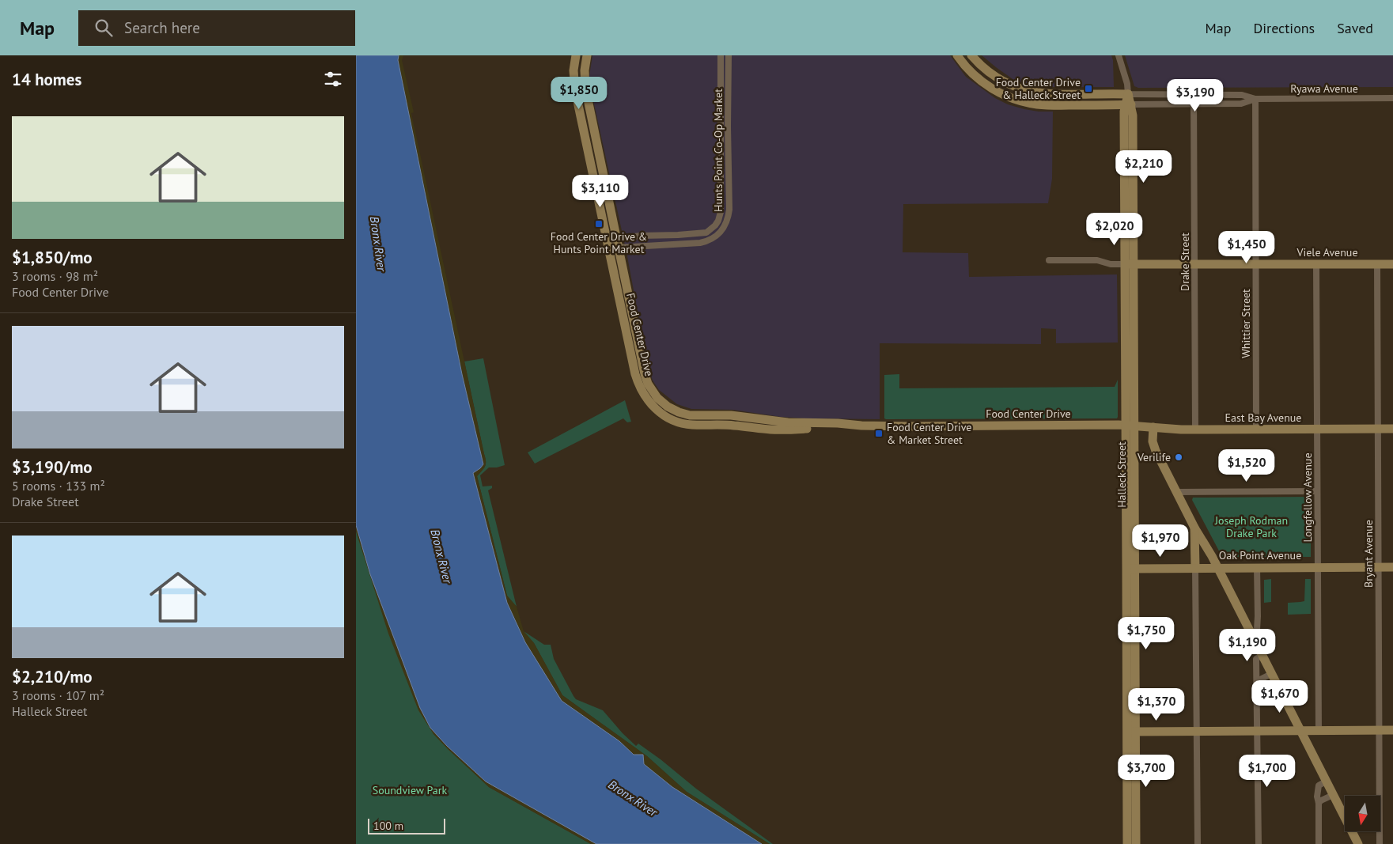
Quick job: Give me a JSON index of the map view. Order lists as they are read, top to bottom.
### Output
{
  "streets": {
    "main road": [
      "Viele Avenue",
      "Food Center Drive",
      "East Bay Avenue",
      "Halleck Street",
      "Oak Point Avenue"
    ],
    "street": [
      "Ryawa Avenue",
      "Hunts Point Co-Op Market",
      "Drake Street",
      "Whittier Street",
      "Longfellow Avenue",
      "Bryant Avenue"
    ]
  },
  "crossings": [
    ["Ryawa Avenue", "Drake Street"],
    ["Ryawa Avenue", "Whittier Street"],
    ["Ryawa Avenue", "Halleck Street"],
    ["Hunts Point Co-Op Market", "Food Center Drive"],
    ["Viele Avenue", "Drake Street"],
    ["Viele Avenue", "Whittier Street"],
    ["Viele Avenue", "Halleck Street"],
    ["Viele Avenue", "Longfellow Avenue"],
    ["Viele Avenue", "Bryant Avenue"],
    ["Drake Street", "East Bay Avenue"],
    ["Whittier Street", "East Bay Avenue"],
    ["Food Center Drive", "East Bay Avenue"],
    ["Food Center Drive", "Halleck Street"],
    ["East Bay Avenue", "Halleck Street"],
    ["East Bay Avenue", "Longfellow Avenue"],
    ["East Bay Avenue", "Bryant Avenue"],
    ["Halleck Street", "Oak Point Avenue"],
    ["Longfellow Avenue", "Oak Point Avenue"],
    ["Bryant Avenue", "Oak Point Avenue"]
  ],
  "water": ["Bronx River"],
  "parks": ["Joseph Rodman Drake Park", "Soundview Park"],
  "places": {
    "transit": ["Food Center Drive & Halleck Street", "Food Center Drive & Hunts Point Market", "Food Center Drive & Market Street"],
    "other": ["Verilife"]
  },
  "scale_bar": "100 m",
  "north": "bottom",
  "page": {
    "header": "Map",
    "search": "Search here",
    "nav": ["Map", "Directions", "Saved"],
    "heading": "14 homes",
    "price": [
      "$1,850",
      "$3,190",
      "$2,210",
      "$3,110",
      "$2,020",
      "$1,450",
      "$1,520",
      "$1,970",
      "$1,750",
      "$1,190",
      "$1,670",
      "$1,370",
      "$3,700",
      "$1,700"
    ],
    "list": [
      {
        "name": "$1,850/mo",
        "note": "3 rooms · 98 m² · Food Center Drive"
      },
      {
        "name": "$3,190/mo",
        "note": "5 rooms · 133 m² · Drake Street"
      },
      {
        "name": "$2,210/mo",
        "note": "3 rooms · 107 m² · Halleck Street"
      }
    ],
    "scale": "100 m"
  }
}
